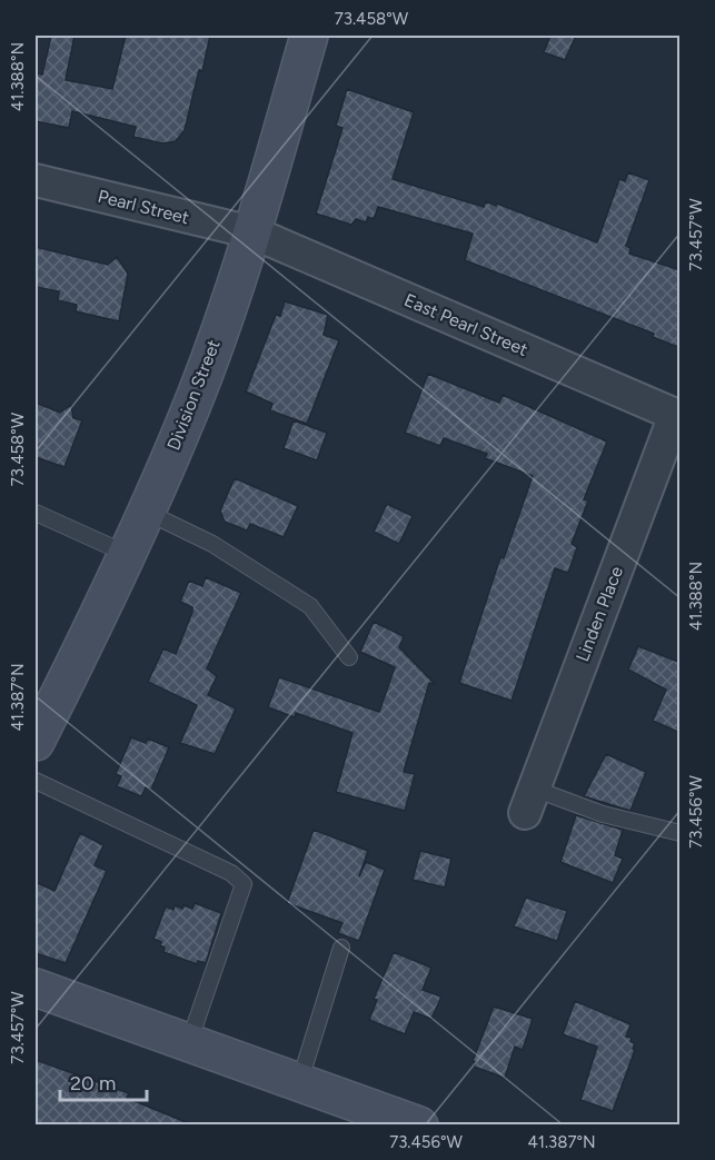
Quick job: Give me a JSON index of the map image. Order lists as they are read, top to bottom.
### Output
{
  "streets": {
    "street": [
      "Pearl Street",
      "East Pearl Street",
      "Division Street",
      "Linden Place"
    ]
  },
  "crossings": [
    ["Pearl Street", "East Pearl Street"],
    ["Pearl Street", "Division Street"],
    ["East Pearl Street", "Division Street"],
    ["East Pearl Street", "Linden Place"]
  ],
  "scale_bar": "20 m",
  "coordinates": [
    "73.458°W",
    "41.388°N",
    "73.457°W",
    "41.387°N",
    "73.456°W"
  ]
}
